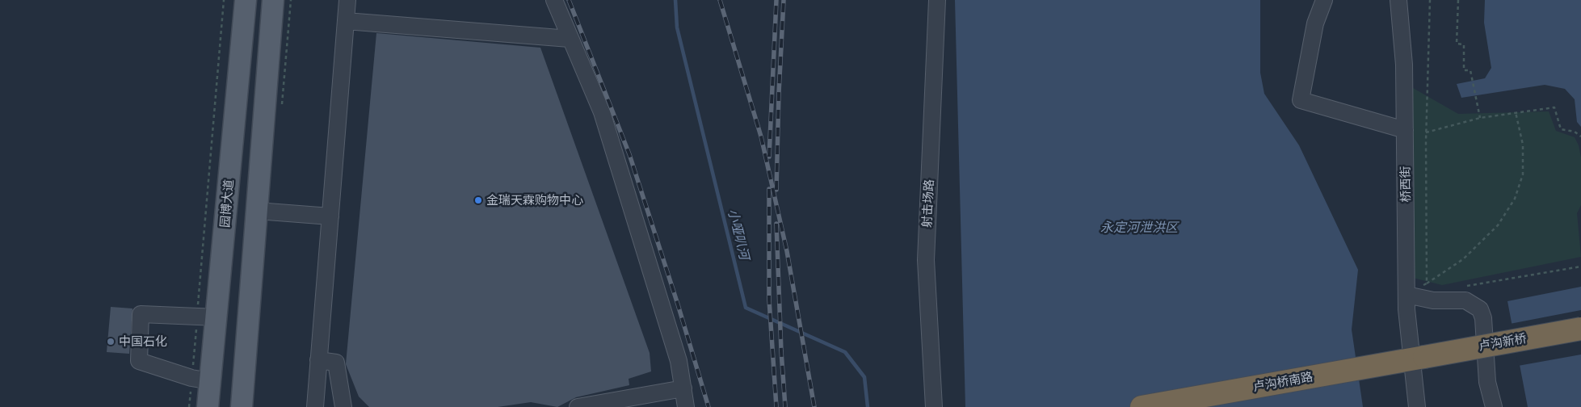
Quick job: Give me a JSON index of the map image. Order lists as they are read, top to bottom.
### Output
{
  "streets": {
    "highway": ["卢沟新桥", "卢沟桥南路"],
    "main road": ["园博大道"],
    "street": ["桥西街", "射击场路"]
  },
  "crossings": [
    ["桥西街", "卢沟新桥"],
    ["桥西街", "卢沟桥南路"],
    ["卢沟新桥", "卢沟桥南路"]
  ],
  "water": ["永定河泄洪区", "小哑叭河"],
  "places": ["金瑞天霖购物中心", "中国石化"]
}
